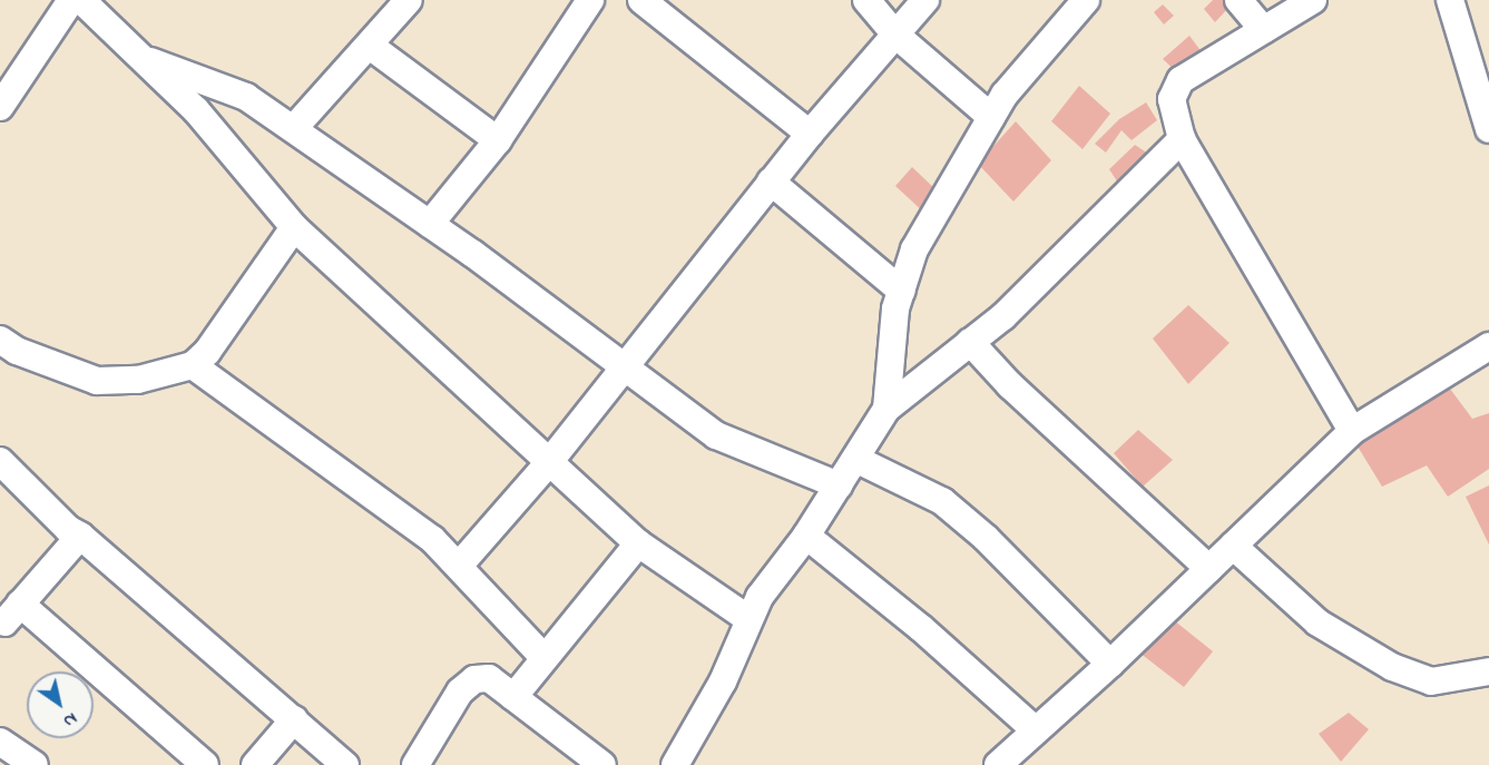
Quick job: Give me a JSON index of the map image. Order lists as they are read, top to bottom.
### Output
{
  "north": "bottom right"
}
